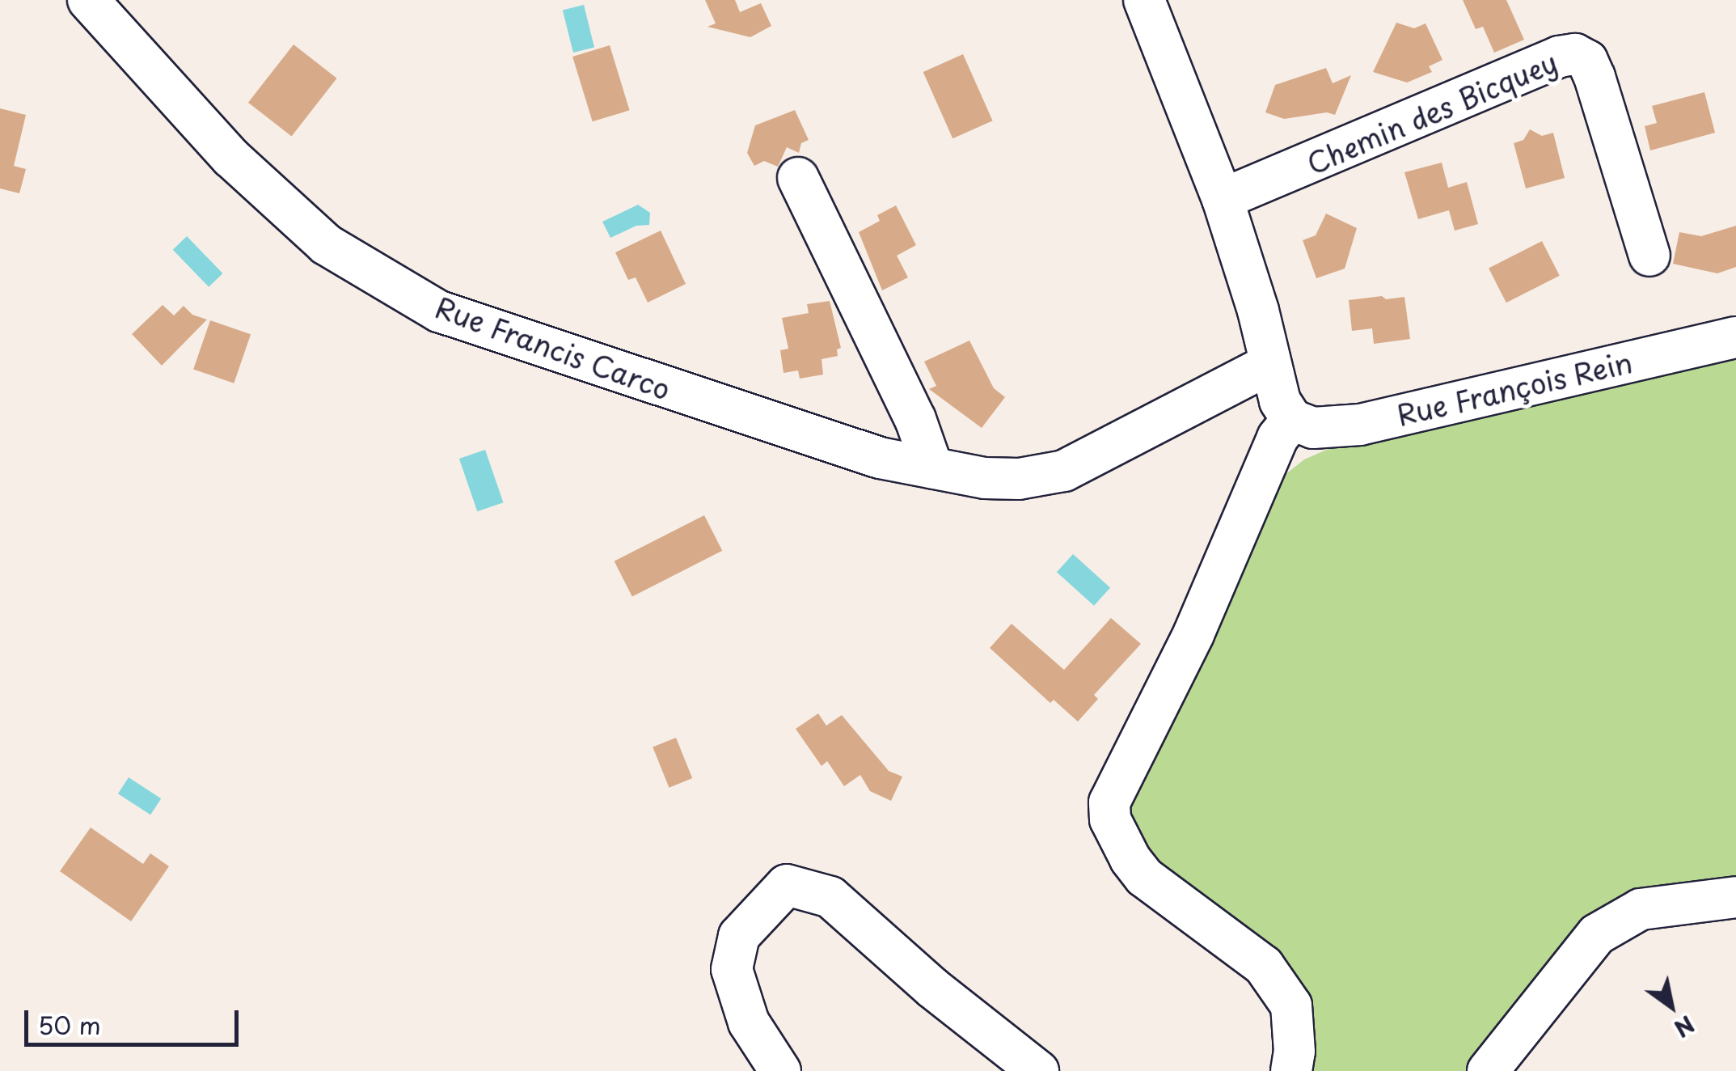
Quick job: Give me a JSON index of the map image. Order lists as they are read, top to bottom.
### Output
{
  "streets": {
    "street": ["Chemin des Bicquey", "Rue Francis Carco", "Rue François Rein"]
  },
  "scale_bar": "50 m",
  "north": "bottom right"
}
